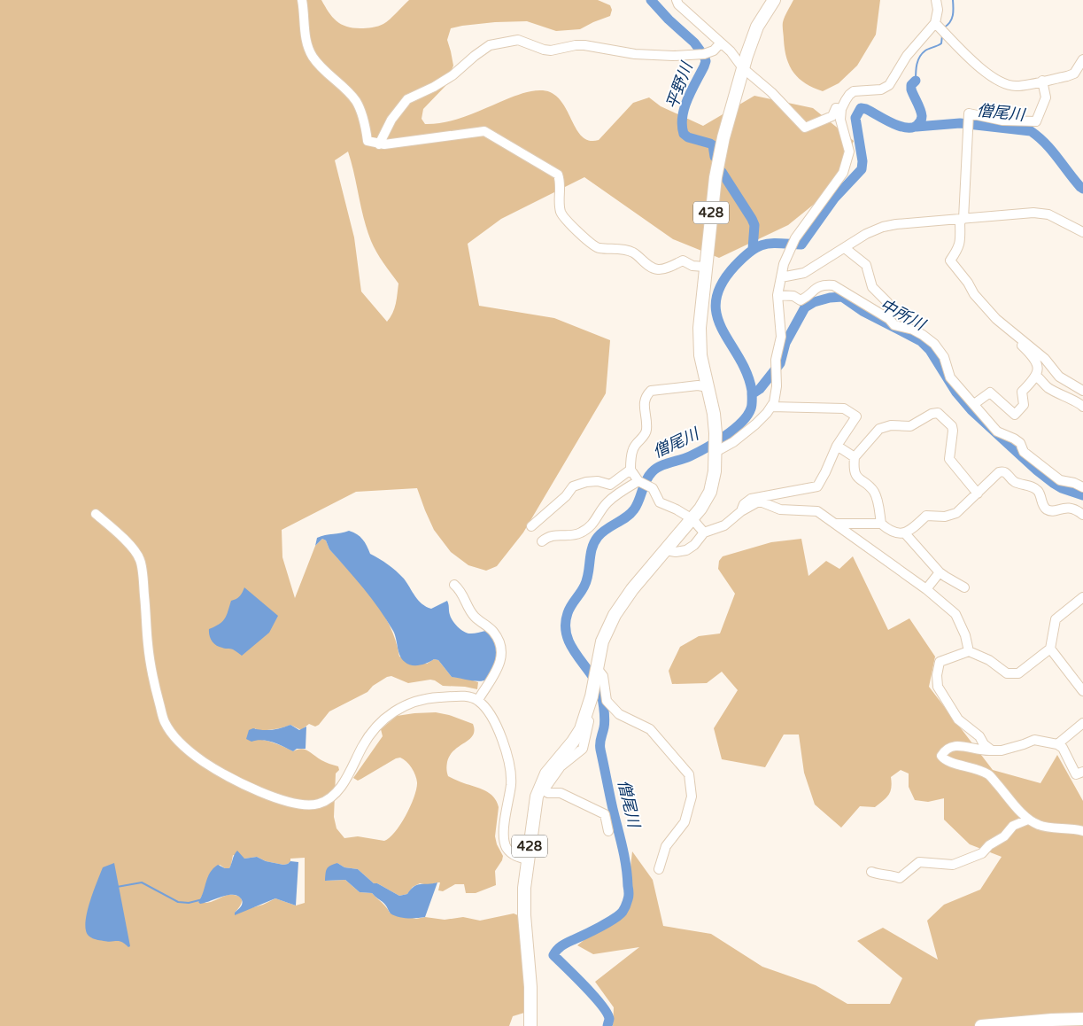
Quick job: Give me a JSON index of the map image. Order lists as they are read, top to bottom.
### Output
{
  "streets": {
    "highway": ["428"]
  },
  "water": ["平野川", "僧尾川", "中所川"]
}
